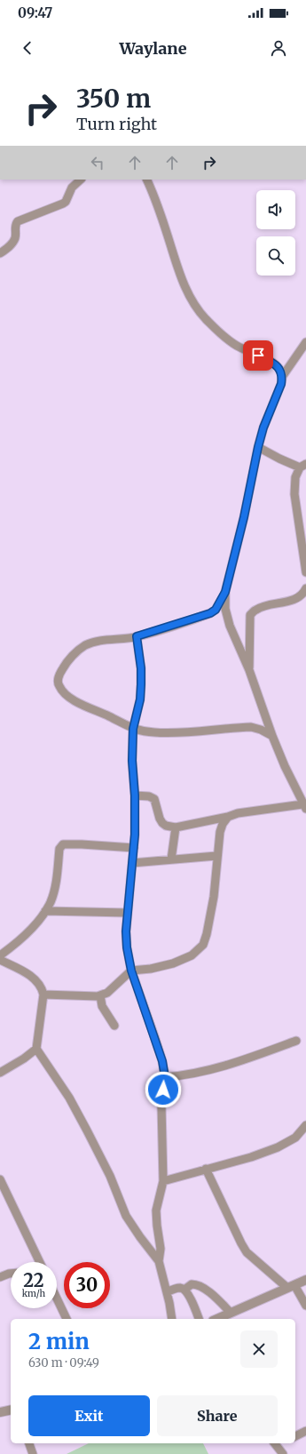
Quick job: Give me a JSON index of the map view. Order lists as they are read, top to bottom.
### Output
{
  "page": {
    "status": "09:47",
    "header": "Waylane",
    "turn": ["350 m", "Turn right"],
    "speed": "22 km/h",
    "limit": "30",
    "heading": ["2 min", "630 m · 09:49"],
    "buttons": ["Exit", "Share"]
  }
}
